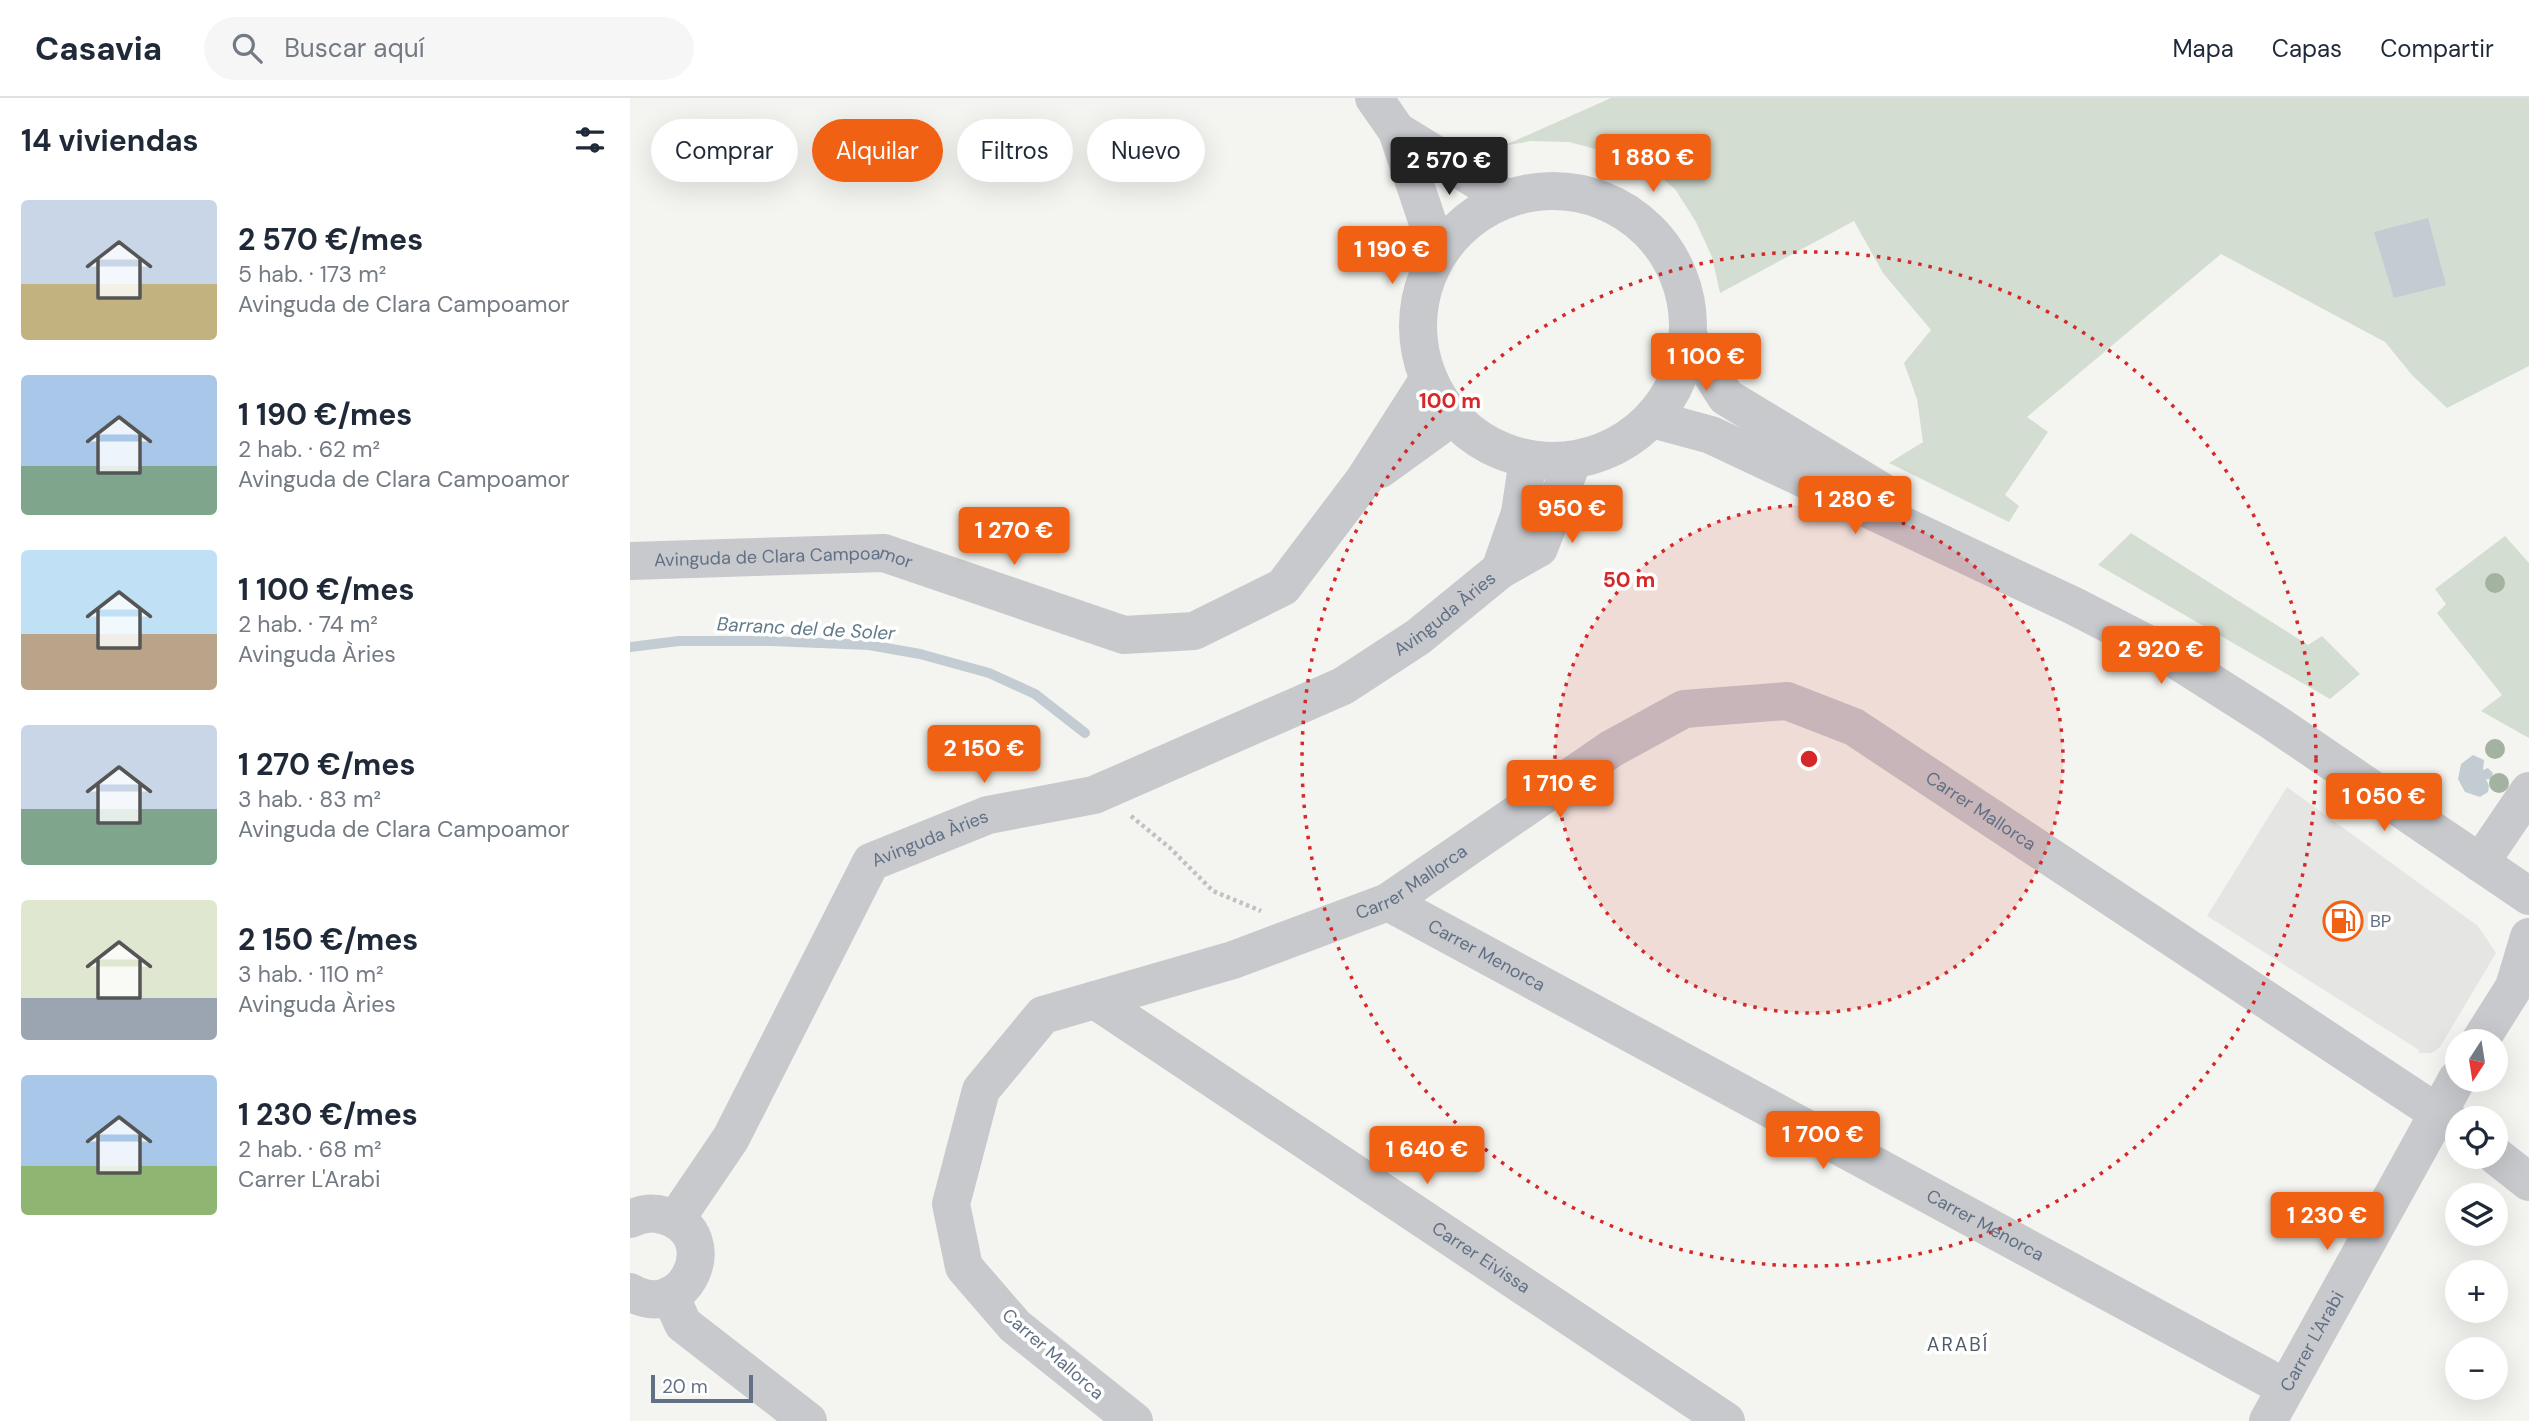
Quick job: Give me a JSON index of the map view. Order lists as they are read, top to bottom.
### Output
{
  "streets": {
    "street": [
      "Avinguda de Clara Campoamor",
      "Avinguda Àries",
      "Carrer Mallorca",
      "Carrer Menorca",
      "Carrer Eivissa",
      "Carrer L'Arabi"
    ]
  },
  "crossings": [
    ["Carrer Mallorca", "Carrer Menorca"],
    ["Carrer Mallorca", "Carrer Eivissa"],
    ["Carrer Menorca", "Carrer L'Arabi"]
  ],
  "districts": ["ARABÍ"],
  "water": ["Barranc del de Soler"],
  "places": {
    "fuel station": ["BP"]
  },
  "scale_bar": "20 m",
  "north": "bottom",
  "page": {
    "header": "Casavia",
    "search": "Buscar aquí",
    "nav": ["Mapa", "Capas", "Compartir"],
    "heading": "14 viviendas",
    "chip": [
      "Comprar",
      "Alquilar",
      "Filtros",
      "Nuevo"
    ],
    "price": [
      "1 880 €",
      "2 570 €",
      "1 190 €",
      "1 100 €",
      "1 280 €",
      "950 €",
      "1 270 €",
      "2 920 €",
      "2 150 €",
      "1 710 €",
      "1 050 €",
      "1 700 €",
      "1 640 €",
      "1 230 €"
    ],
    "list": [
      {
        "name": "2 570 €/mes",
        "note": "5 hab. · 173 m² · Avinguda de Clara Campoamor"
      },
      {
        "name": "1 190 €/mes",
        "note": "2 hab. · 62 m² · Avinguda de Clara Campoamor"
      },
      {
        "name": "1 100 €/mes",
        "note": "2 hab. · 74 m² · Avinguda Àries"
      },
      {
        "name": "1 270 €/mes",
        "note": "3 hab. · 83 m² · Avinguda de Clara Campoamor"
      },
      {
        "name": "2 150 €/mes",
        "note": "3 hab. · 110 m² · Avinguda Àries"
      },
      {
        "name": "1 230 €/mes",
        "note": "2 hab. · 68 m² · Carrer L'Arabi"
      }
    ],
    "map_buttons": ["+", "−"],
    "scale": "20 m"
  },
  "rings": ["100 m", "50 m"]
}
